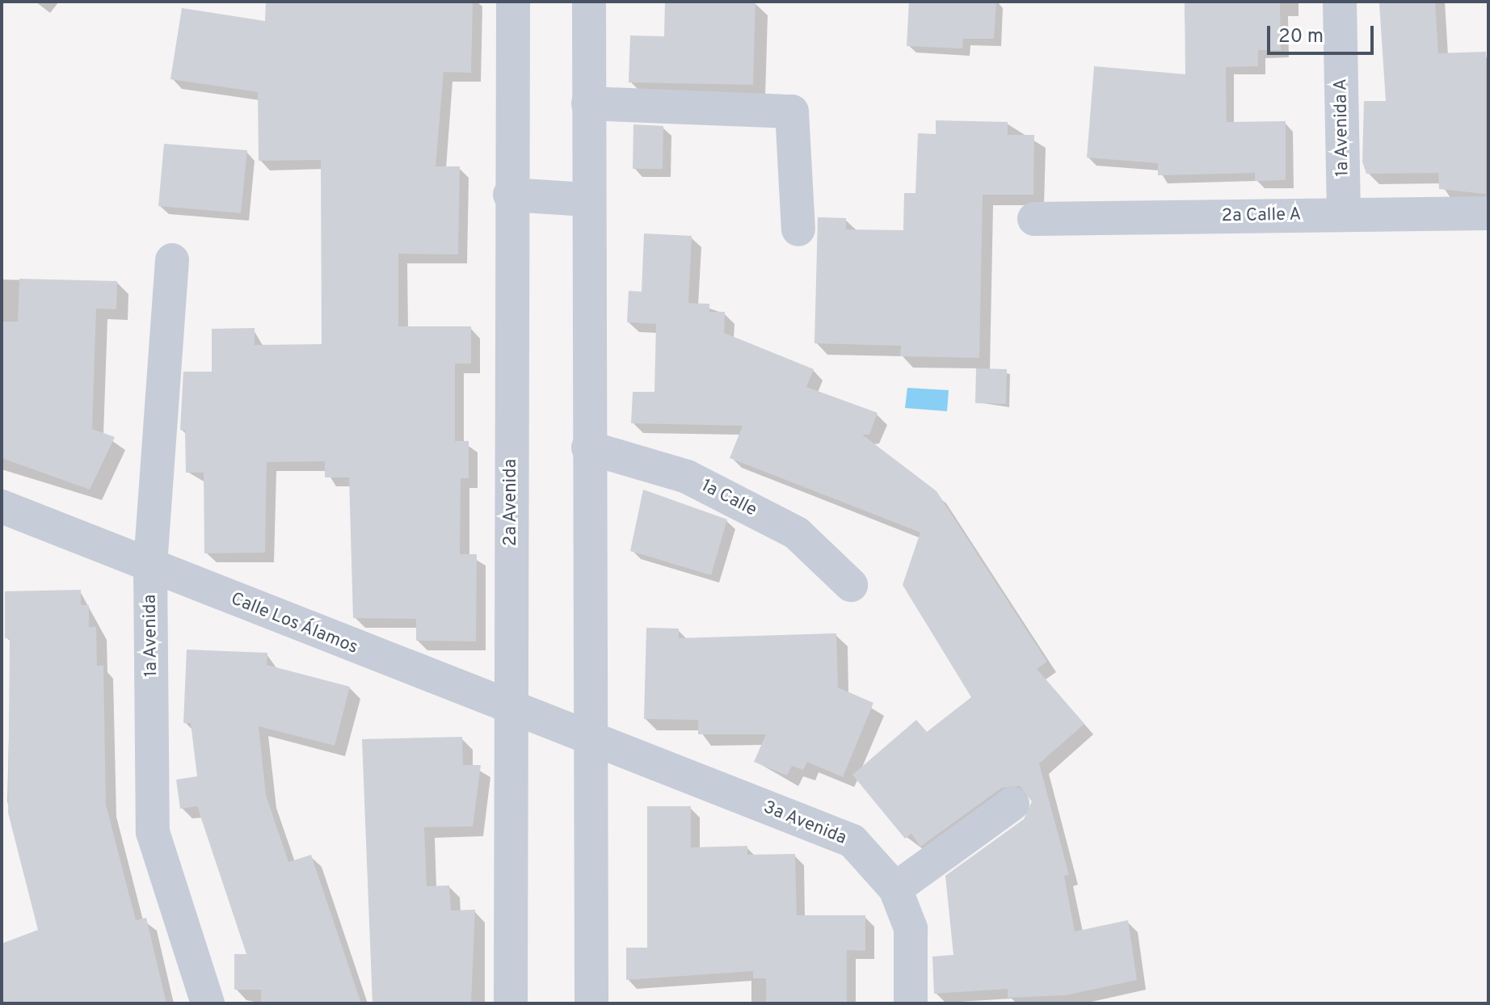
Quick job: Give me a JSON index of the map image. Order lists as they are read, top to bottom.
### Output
{
  "streets": {
    "street": [
      "1a Avenida A",
      "2a Calle A",
      "1a Calle",
      "2a Avenida",
      "Calle Los Álamos",
      "1a Avenida",
      "3a Avenida"
    ]
  },
  "crossings": [
    ["1a Avenida A", "2a Calle A"],
    ["2a Avenida", "Calle Los Álamos"],
    ["Calle Los Álamos", "1a Avenida"],
    ["Calle Los Álamos", "3a Avenida"]
  ],
  "scale_bar": "20 m"
}
